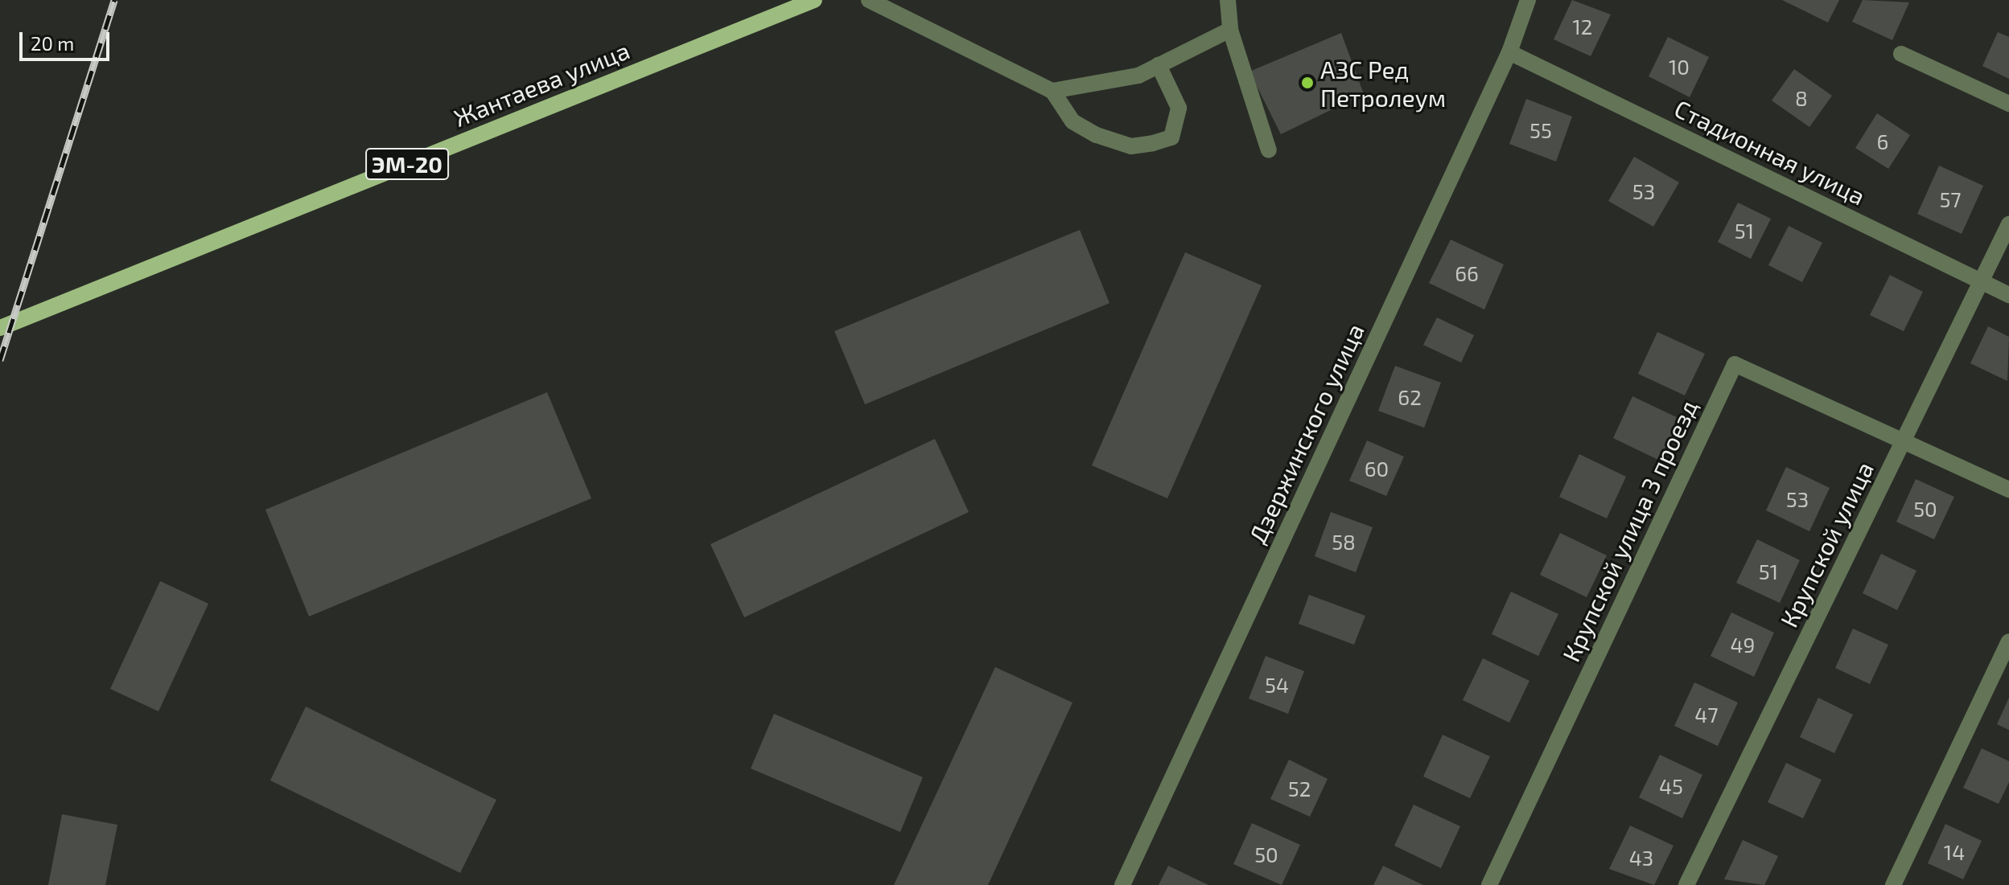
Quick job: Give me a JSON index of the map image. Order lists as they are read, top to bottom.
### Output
{
  "streets": {
    "main road": ["Жантаева улица", "ЭМ-20"],
    "street": [
      "Стадионная улица",
      "Дзержинского улица",
      "Крупской улица 3 проезд",
      "Крупской улица"
    ]
  },
  "crossings": [
    ["Стадионная улица", "Дзержинского улица"],
    ["Стадионная улица", "Крупской улица"],
    ["Крупской улица 3 проезд", "Крупской улица"]
  ],
  "places": ["АЗС Ред Петролеум"],
  "house_numbers": [
    "12",
    "10",
    "8",
    "55",
    "6",
    "53",
    "57",
    "51",
    "66",
    "62",
    "60",
    "53",
    "50",
    "58",
    "51",
    "49",
    "54",
    "47",
    "45",
    "52",
    "14",
    "50",
    "43"
  ],
  "scale_bar": "20 m"
}
